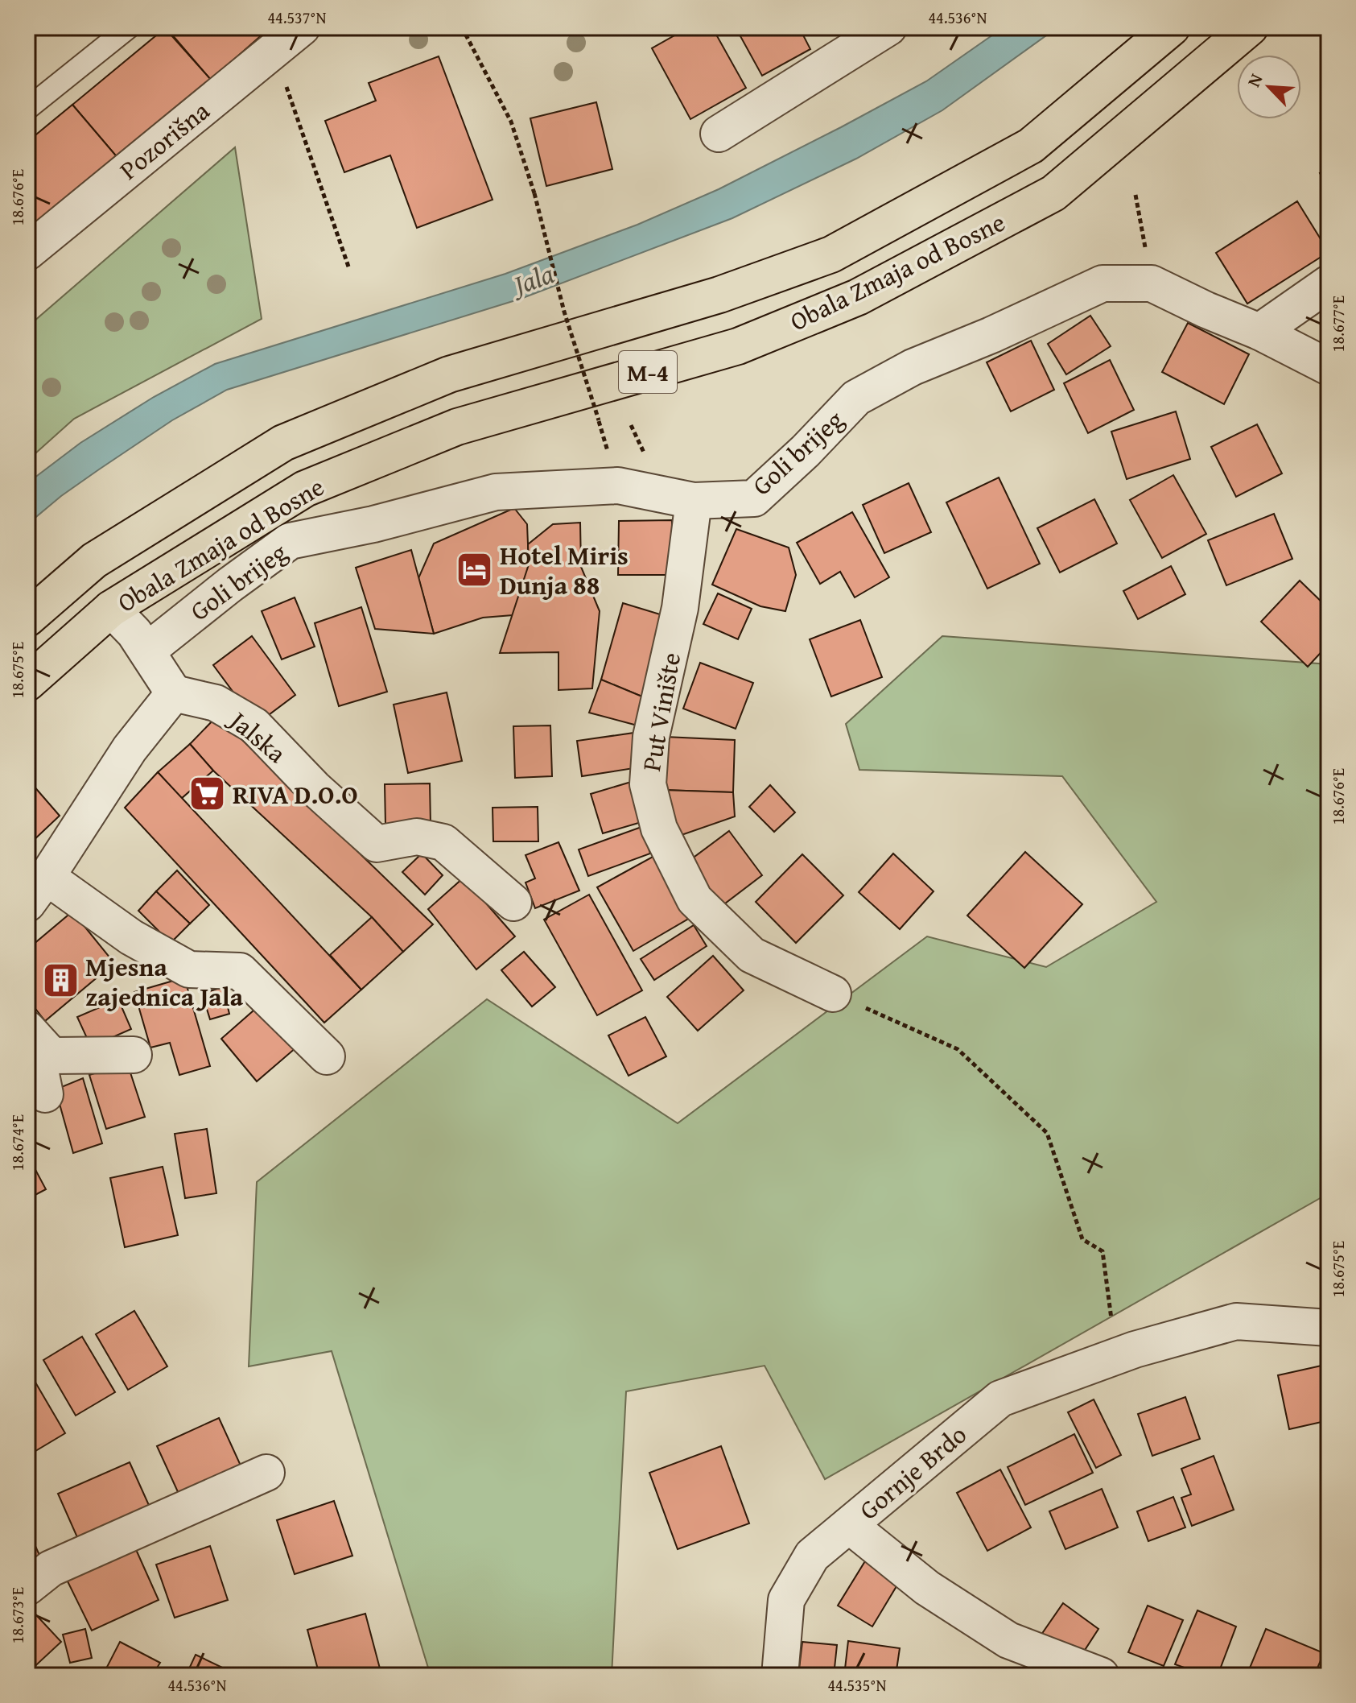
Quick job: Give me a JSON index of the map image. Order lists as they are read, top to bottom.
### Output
{
  "streets": {
    "main road": ["Obala Zmaja od Bosne", "M-4"],
    "street": [
      "Pozorišna",
      "Goli brijeg",
      "Put Vinište",
      "Jalska",
      "Gornje Brdo"
    ]
  },
  "crossings": [
    ["Goli brijeg", "Put Vinište"]
  ],
  "water": ["Jala"],
  "places": {
    "hotel": ["Hotel Miris Dunja 88"],
    "supermarket": ["RIVA D.O.O"],
    "building": ["Mjesna zajednica Jala"]
  },
  "north": "top left",
  "coordinates": [
    "44.537°N",
    "44.536°N",
    "18.676°E",
    "18.677°E",
    "18.675°E",
    "18.674°E",
    "18.673°E",
    "44.535°N"
  ]
}
